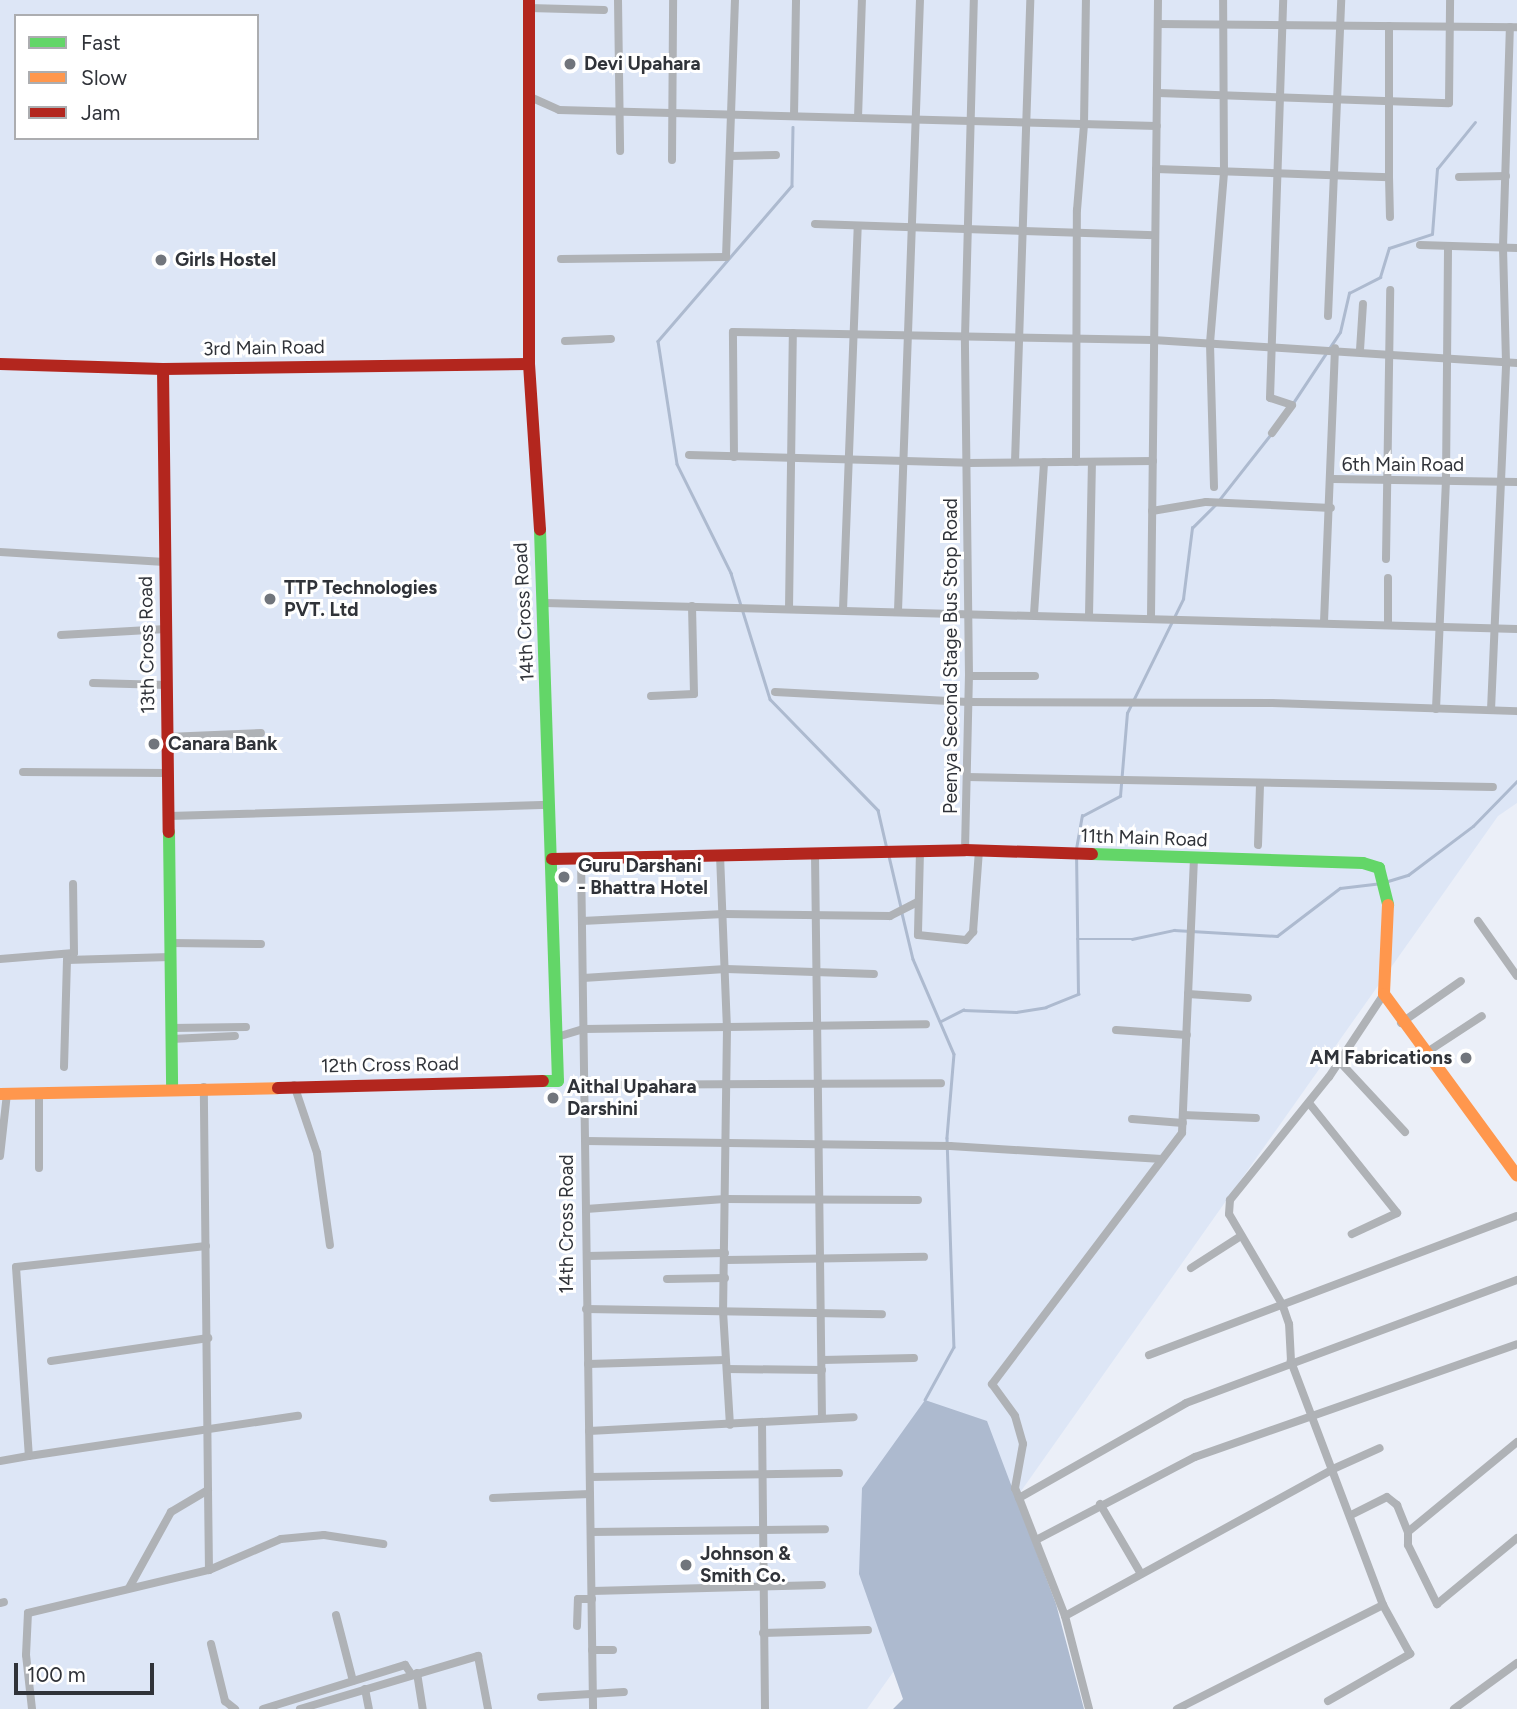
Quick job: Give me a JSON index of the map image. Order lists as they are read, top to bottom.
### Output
{
  "streets": {
    "street": [
      "3rd Main Road",
      "6th Main Road",
      "14th Cross Road",
      "13th Cross Road",
      "Peenya Second Stage Bus Stop Road",
      "11th Main Road",
      "12th Cross Road"
    ]
  },
  "crossings": [
    ["3rd Main Road", "14th Cross Road"],
    ["3rd Main Road", "13th Cross Road"],
    ["14th Cross Road", "11th Main Road"],
    ["14th Cross Road", "12th Cross Road"],
    ["13th Cross Road", "12th Cross Road"],
    ["Peenya Second Stage Bus Stop Road", "11th Main Road"],
    ["11th Main Road", "12th Cross Road"]
  ],
  "places": [
    "Devi Upahara",
    "Girls Hostel",
    "TTP Technologies PVT. Ltd",
    "Canara Bank",
    "Guru Darshani - Bhattra Hotel",
    "AM Fabrications",
    "Aithal Upahara Darshini",
    "Johnson & Smith Co."
  ],
  "legend": ["Fast", "Slow", "Jam"],
  "scale_bar": "100 m"
}
